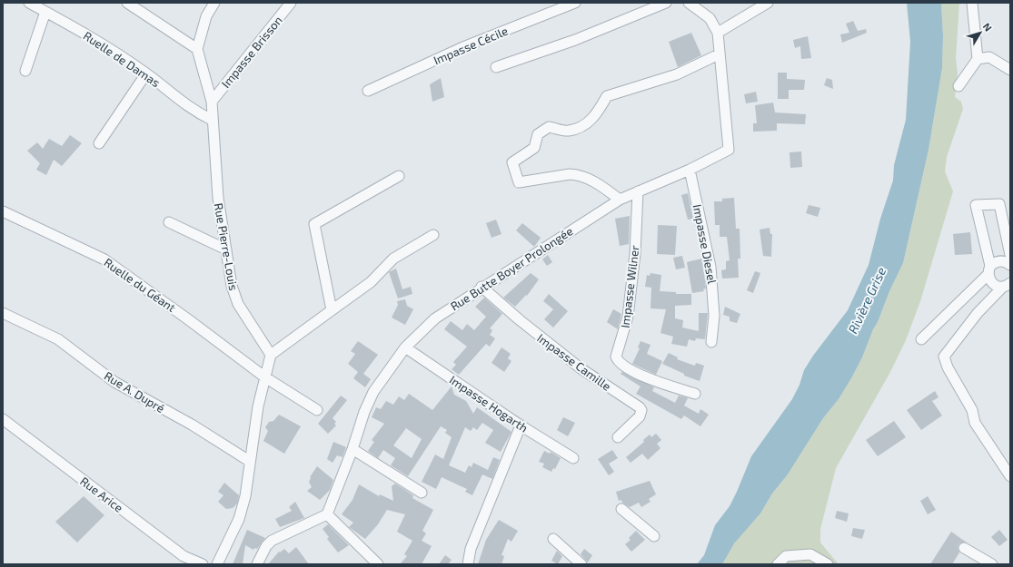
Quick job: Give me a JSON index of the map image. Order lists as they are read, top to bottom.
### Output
{
  "streets": {
    "street": [
      "Impasse Cécile",
      "Impasse Brisson",
      "Ruelle de Damas",
      "Impasse Diesel",
      "Rue Pierre-Louis",
      "Rue Butte Boyer Prolongée",
      "Ruelle du Géant",
      "Impasse Wilner",
      "Impasse Camille",
      "Rue A. Dupré",
      "Impasse Hogarth",
      "Rue Arice"
    ]
  },
  "crossings": [
    ["Impasse Brisson", "Rue Pierre-Louis"],
    ["Ruelle de Damas", "Rue Pierre-Louis"],
    ["Impasse Diesel", "Rue Butte Boyer Prolongée"],
    ["Rue Butte Boyer Prolongée", "Impasse Wilner"],
    ["Rue Butte Boyer Prolongée", "Impasse Camille"],
    ["Rue Butte Boyer Prolongée", "Impasse Hogarth"]
  ],
  "water": ["Rivière Grise"],
  "north": "top right"
}
